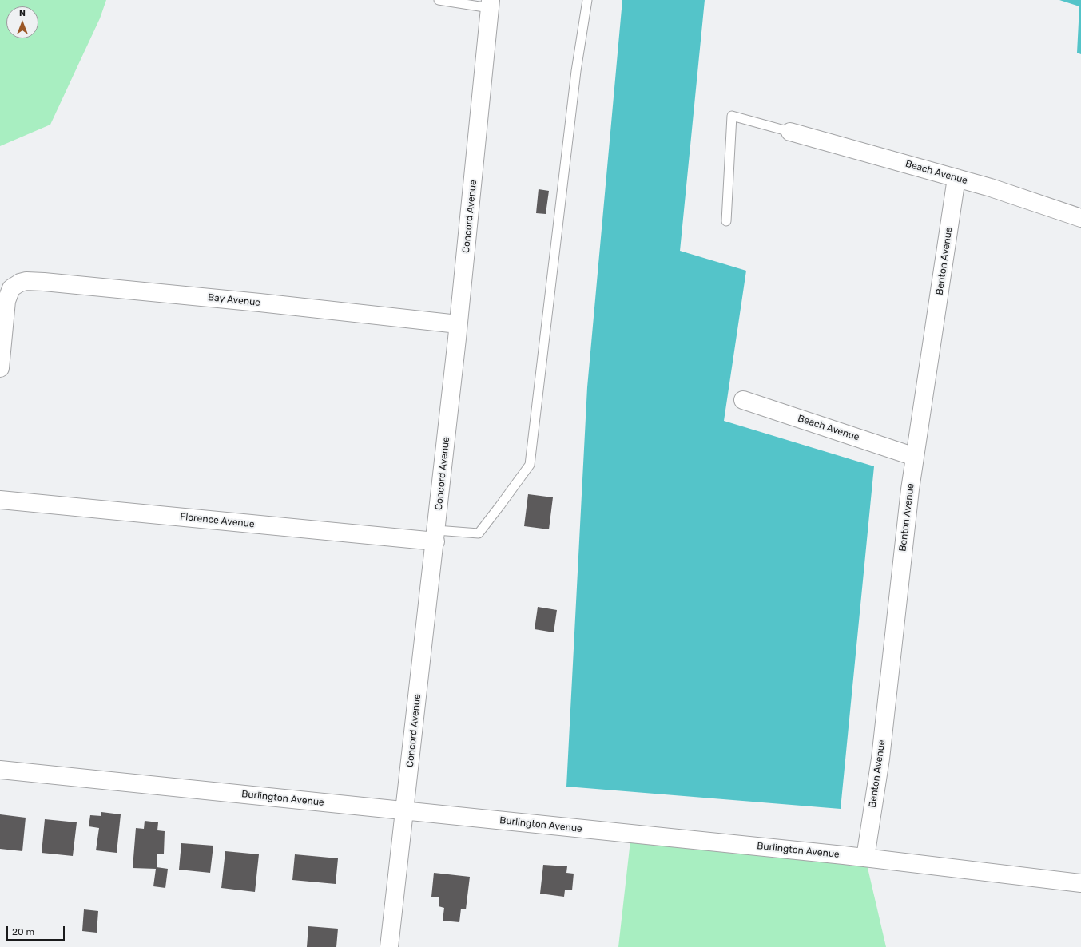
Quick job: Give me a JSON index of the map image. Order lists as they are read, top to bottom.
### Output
{
  "streets": {
    "street": [
      "Beach Avenue",
      "Concord Avenue",
      "Benton Avenue",
      "Bay Avenue",
      "Florence Avenue",
      "Burlington Avenue"
    ]
  },
  "crossings": [
    ["Beach Avenue", "Benton Avenue"],
    ["Concord Avenue", "Bay Avenue"],
    ["Concord Avenue", "Florence Avenue"],
    ["Concord Avenue", "Burlington Avenue"],
    ["Benton Avenue", "Burlington Avenue"]
  ],
  "scale_bar": "20 m",
  "north": "top"
}
